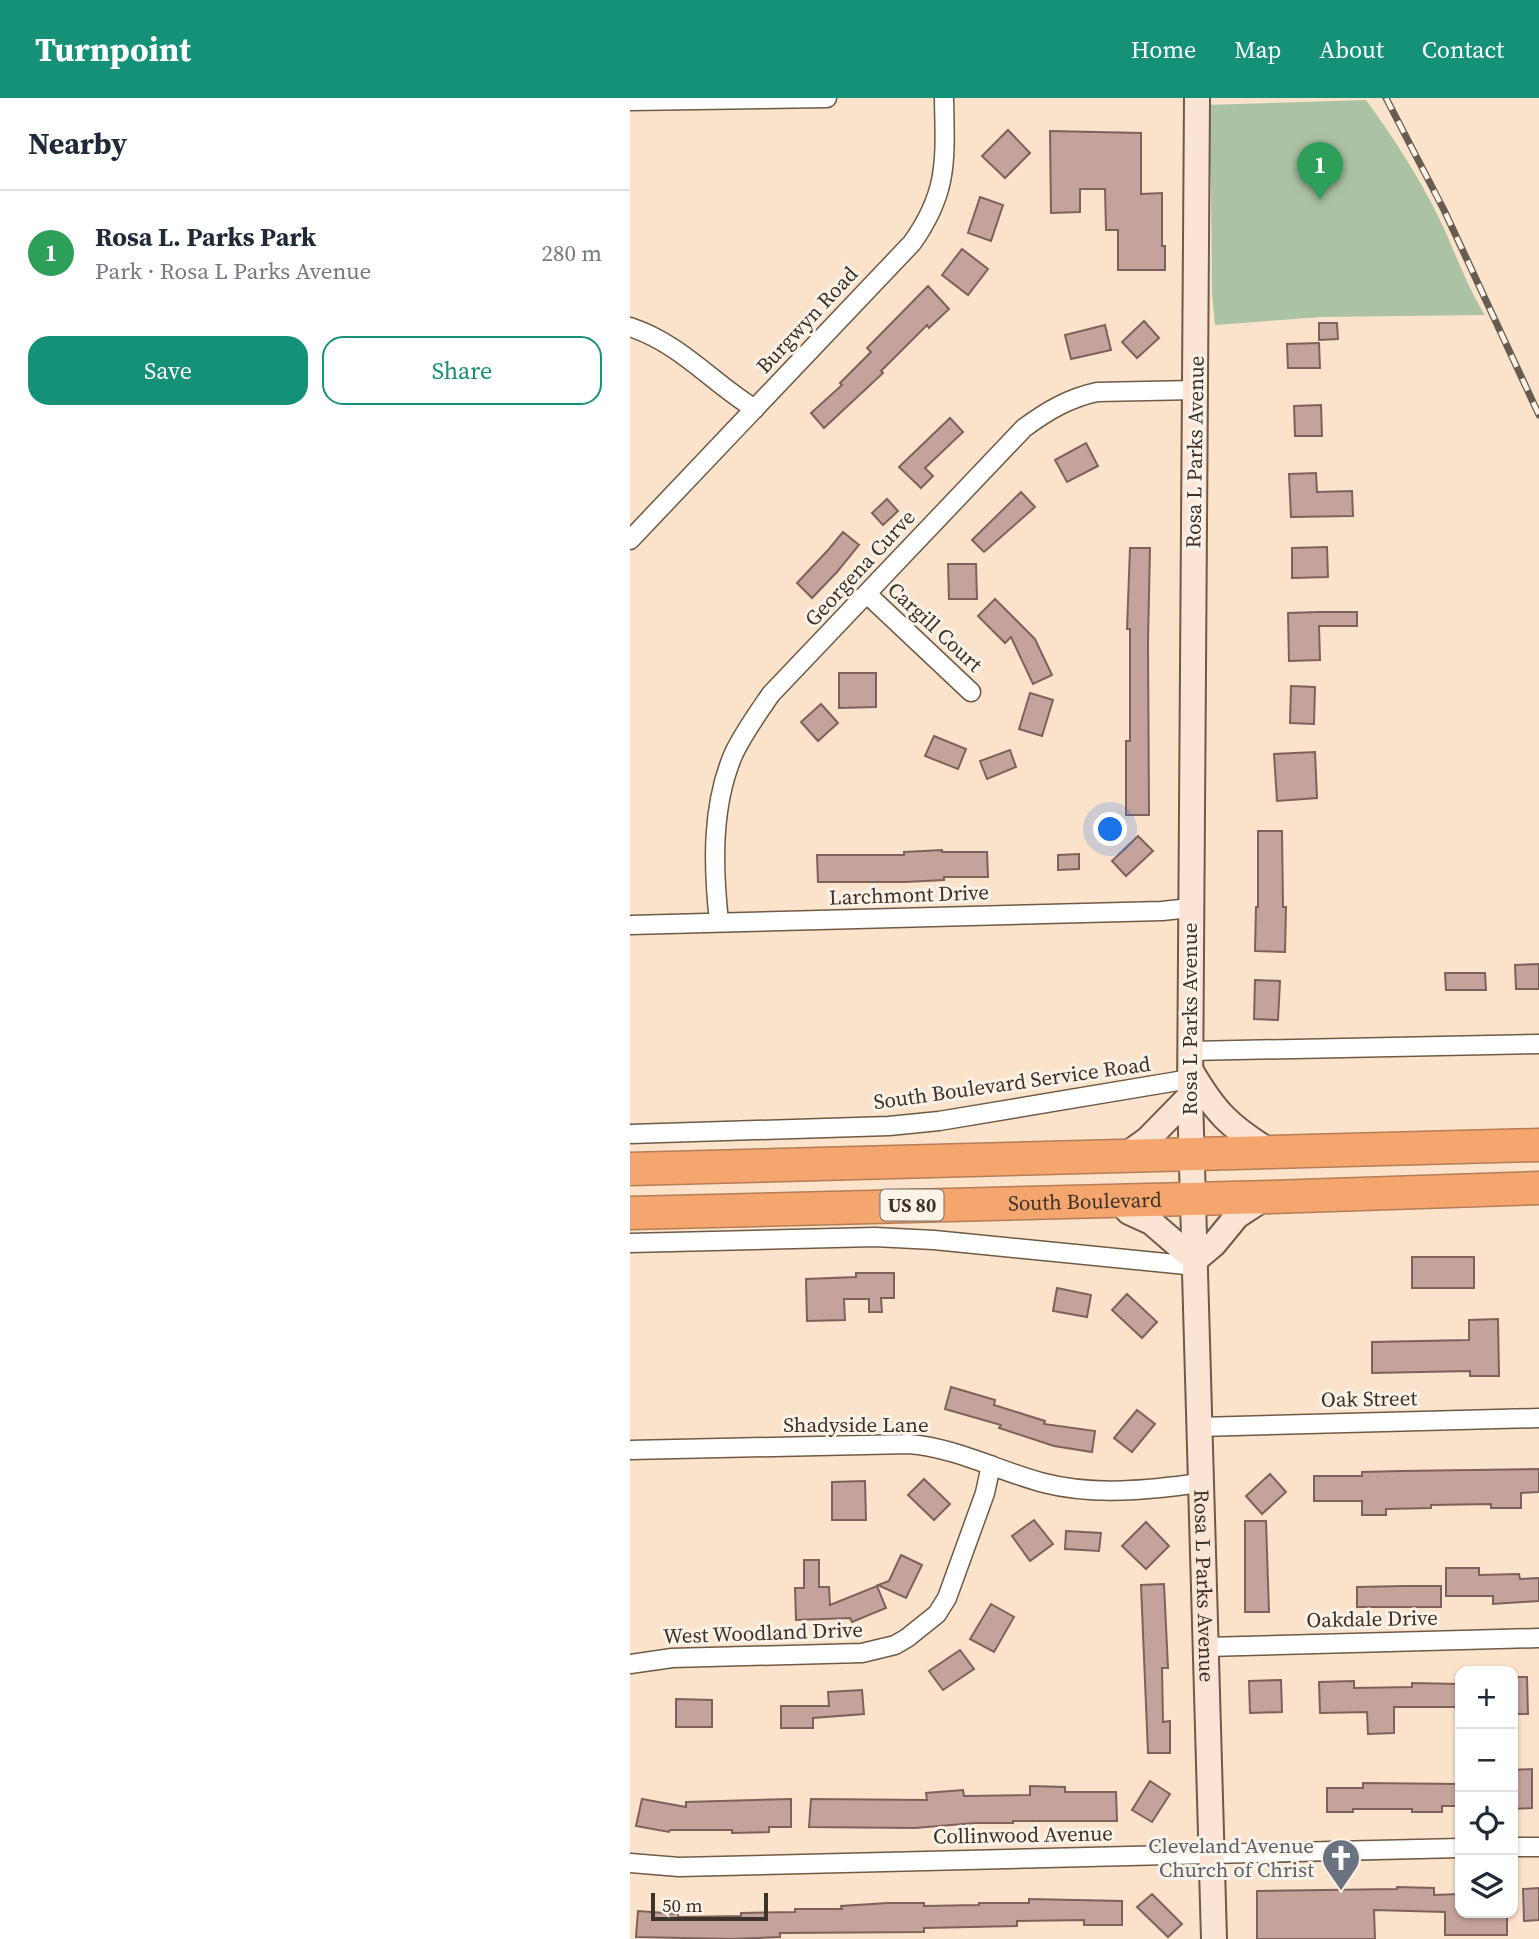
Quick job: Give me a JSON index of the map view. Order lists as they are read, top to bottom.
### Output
{
  "streets": {
    "highway": ["South Boulevard", "US 80"],
    "street": [
      "Burgwyn Road",
      "Rosa L Parks Avenue",
      "Georgena Curve",
      "Cargill Court",
      "Larchmont Drive",
      "South Boulevard Service Road",
      "Oak Street",
      "Shadyside Lane",
      "Oakdale Drive",
      "West Woodland Drive",
      "Collinwood Avenue"
    ]
  },
  "crossings": [
    ["Rosa L Parks Avenue", "Georgena Curve"],
    ["Rosa L Parks Avenue", "Larchmont Drive"],
    ["Rosa L Parks Avenue", "South Boulevard Service Road"],
    ["Rosa L Parks Avenue", "South Boulevard"],
    ["Rosa L Parks Avenue", "Oak Street"],
    ["Rosa L Parks Avenue", "Shadyside Lane"],
    ["Rosa L Parks Avenue", "Oakdale Drive"],
    ["Rosa L Parks Avenue", "Collinwood Avenue"],
    ["Georgena Curve", "Cargill Court"],
    ["Georgena Curve", "Larchmont Drive"],
    ["Shadyside Lane", "West Woodland Drive"]
  ],
  "places": {
    "church": ["Cleveland Avenue Church of Christ"]
  },
  "scale_bar": "50 m",
  "page": {
    "header": "Turnpoint",
    "nav": [
      "Home",
      "Map",
      "About",
      "Contact"
    ],
    "heading": "Nearby",
    "pins": "1",
    "list": [
      {
        "mark": "1",
        "name": "Rosa L. Parks Park",
        "note": "Park · Rosa L Parks Avenue",
        "value": "280 m"
      }
    ],
    "buttons": ["Save", "Share"],
    "map_buttons": ["+", "−"],
    "scale": "50 m"
  }
}
